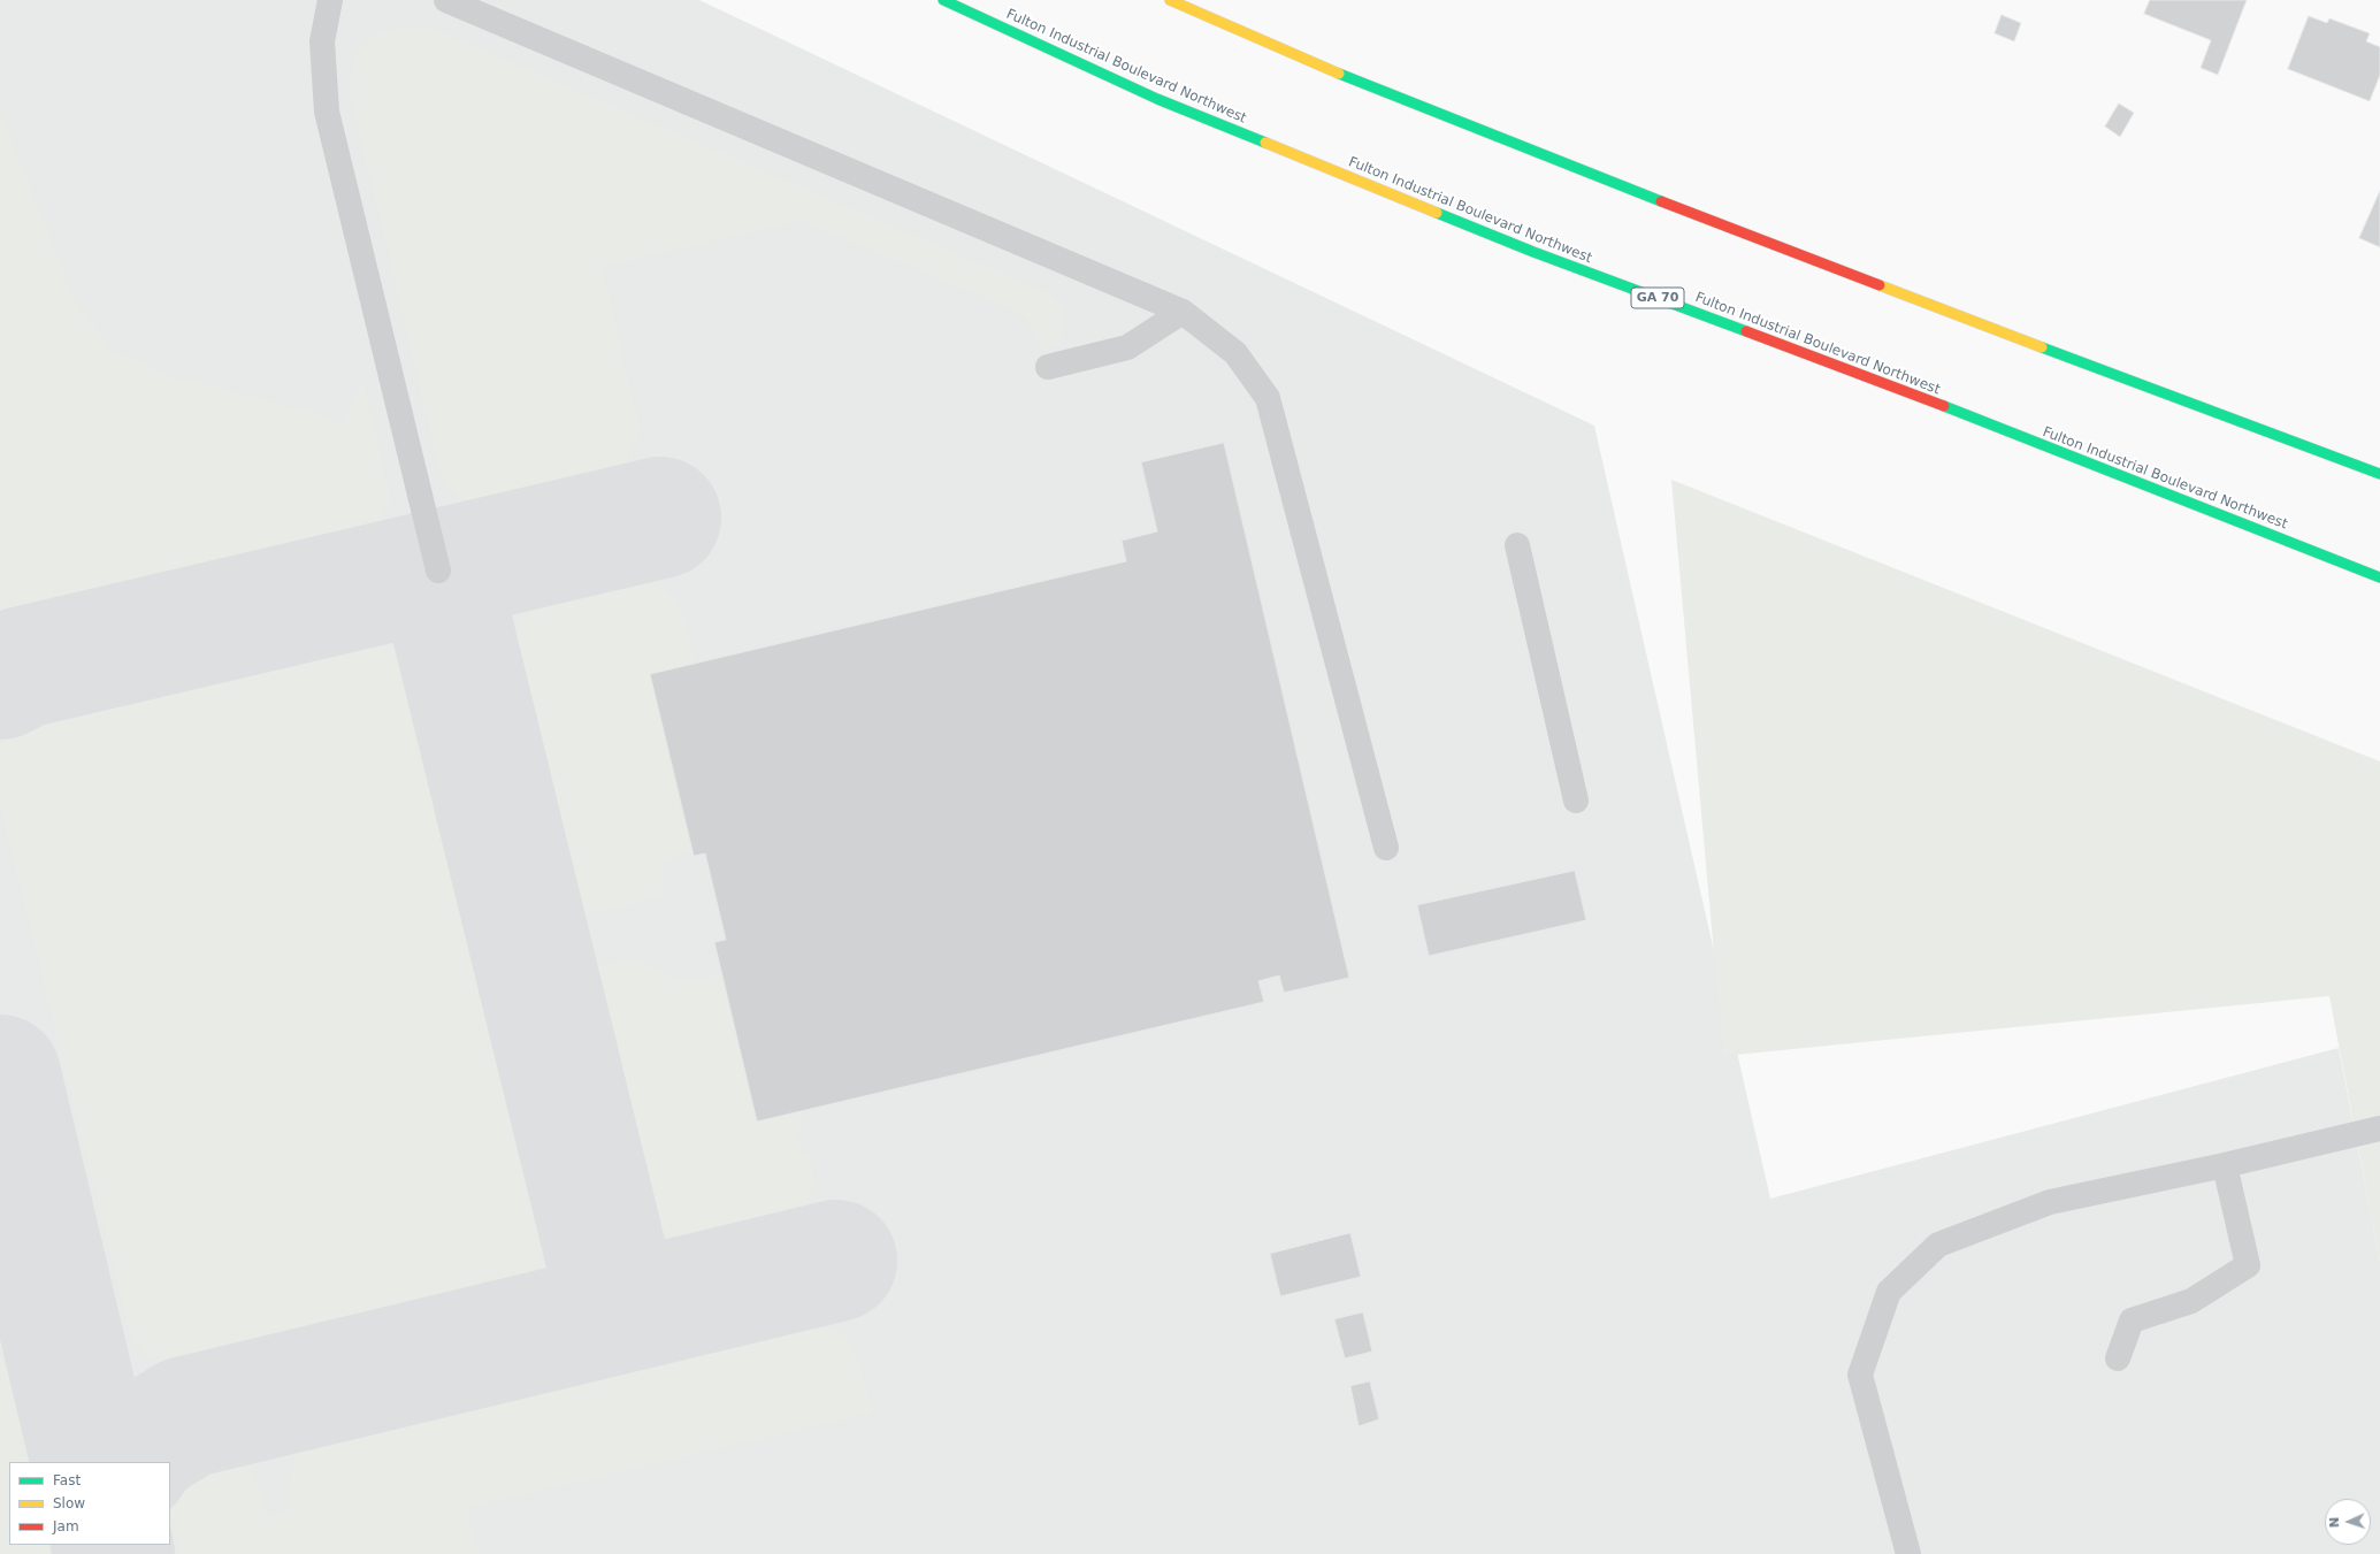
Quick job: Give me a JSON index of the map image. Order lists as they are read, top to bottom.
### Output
{
  "streets": {
    "main road": ["Fulton Industrial Boulevard Northwest", "GA 70"]
  },
  "legend": ["Fast", "Slow", "Jam"],
  "north": "left"
}
